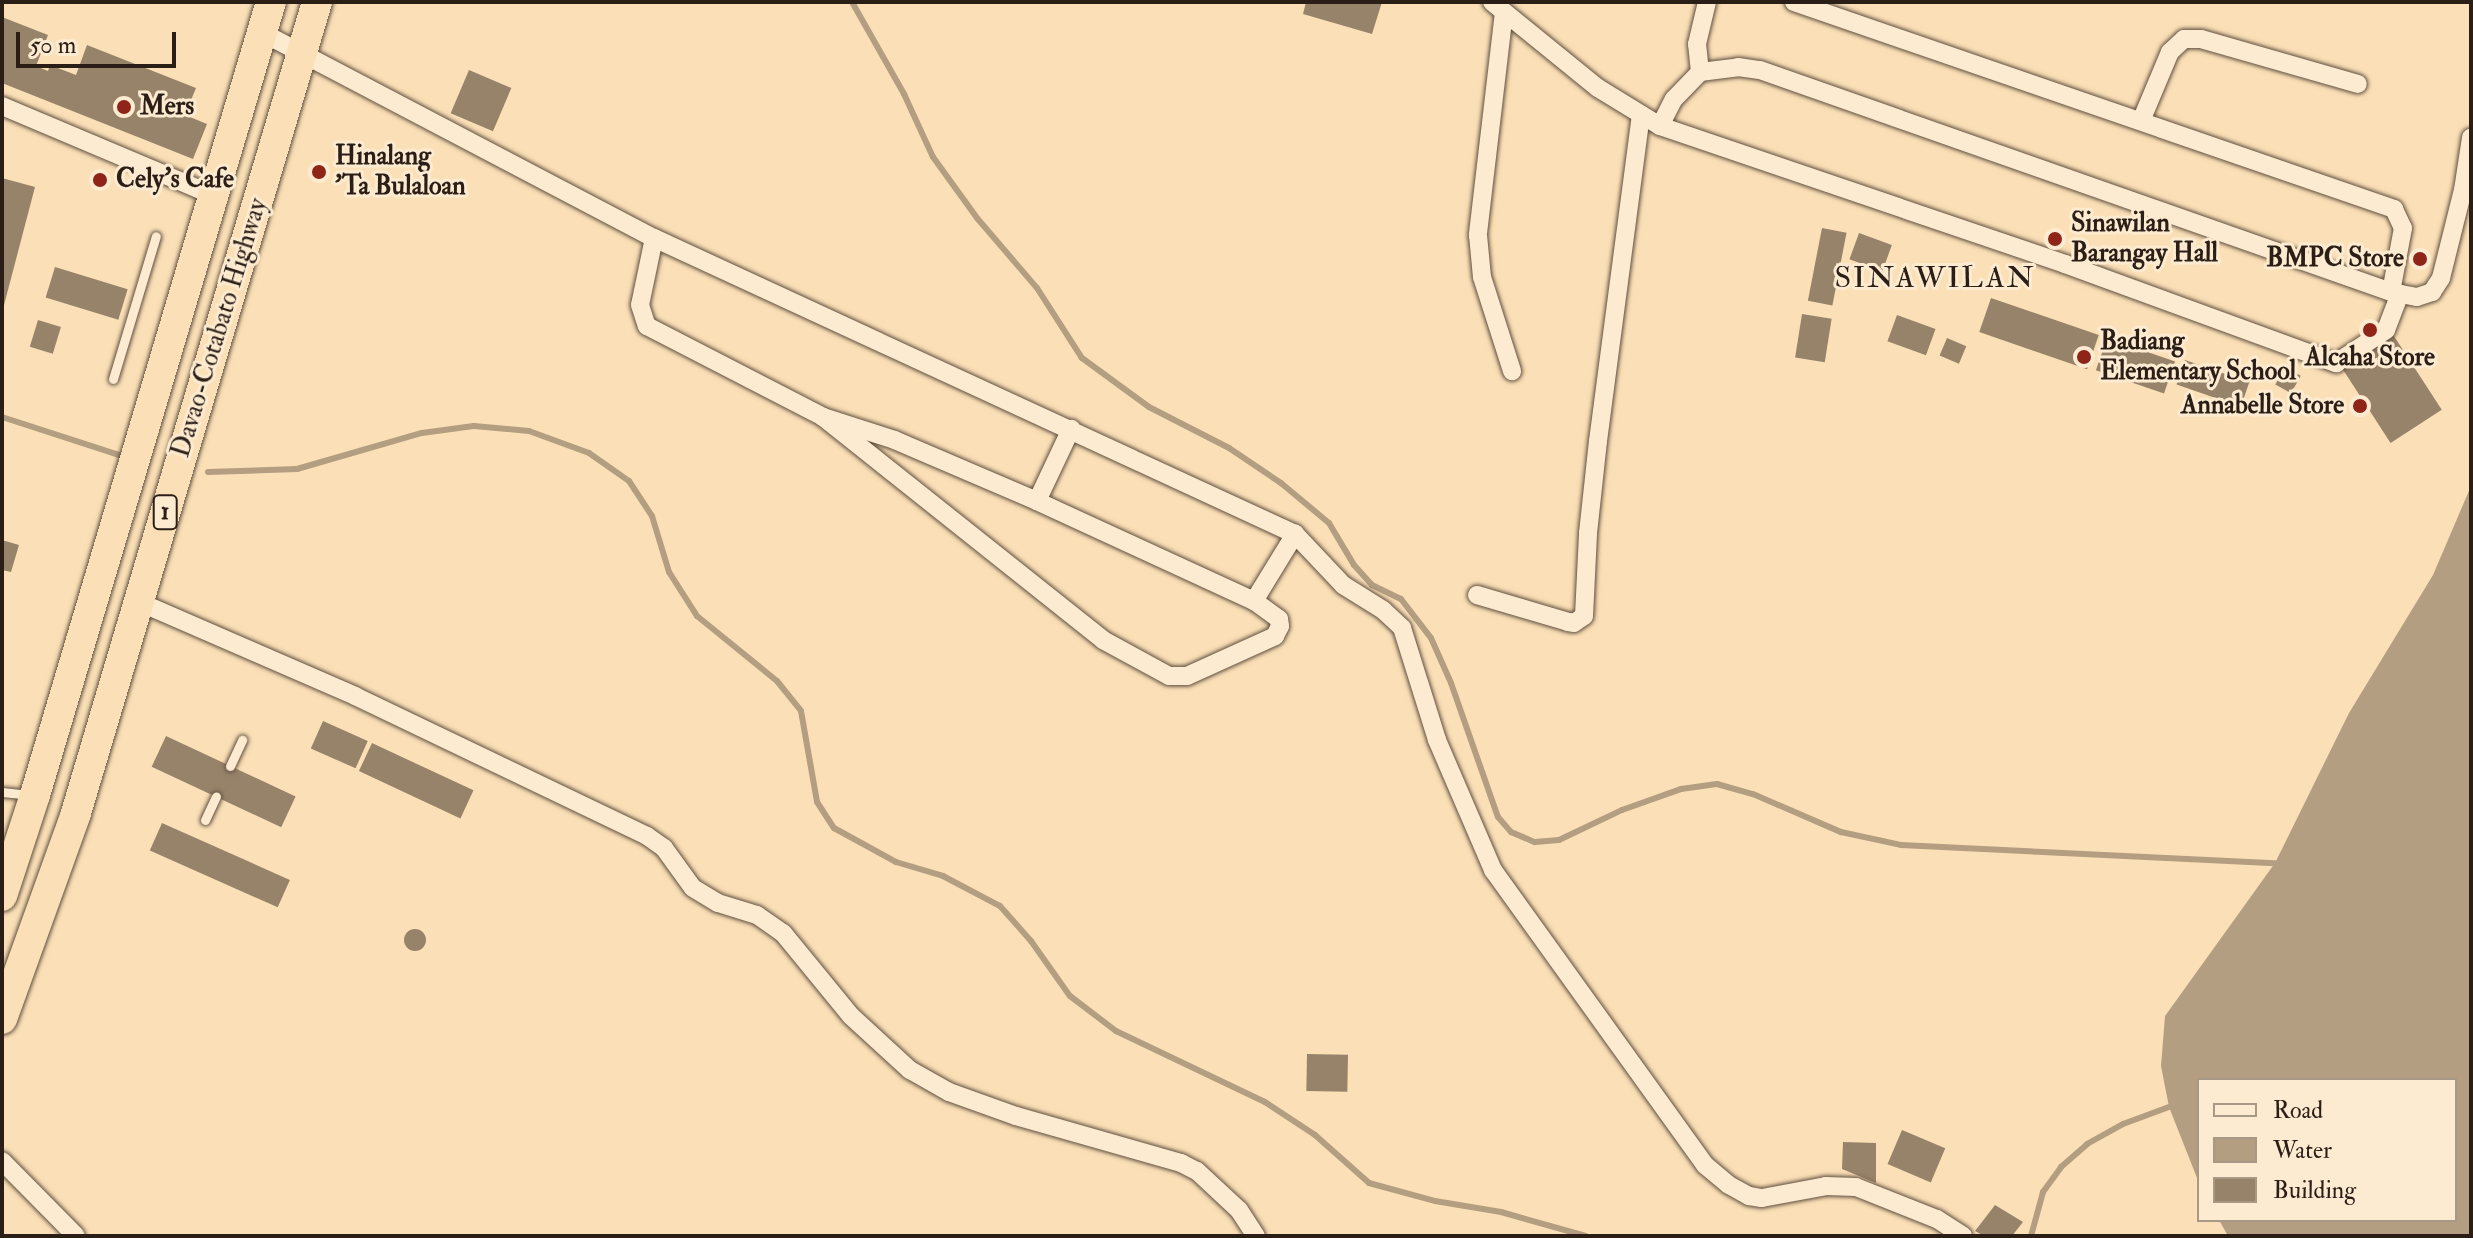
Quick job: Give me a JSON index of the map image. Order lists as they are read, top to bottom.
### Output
{
  "streets": {
    "highway": ["Davao-Cotabato Highway", "1"]
  },
  "districts": ["SINAWILAN"],
  "places": [
    "Mers",
    "Hinalang 'Ta Bulaloan",
    "Cely's Cafe",
    "Sinawilan Barangay Hall",
    "BMPC Store",
    "Alcaha Store",
    "Badiang Elementary School",
    "Annabelle Store"
  ],
  "legend": ["Road", "Water", "Building"],
  "scale_bar": "50 m"
}
